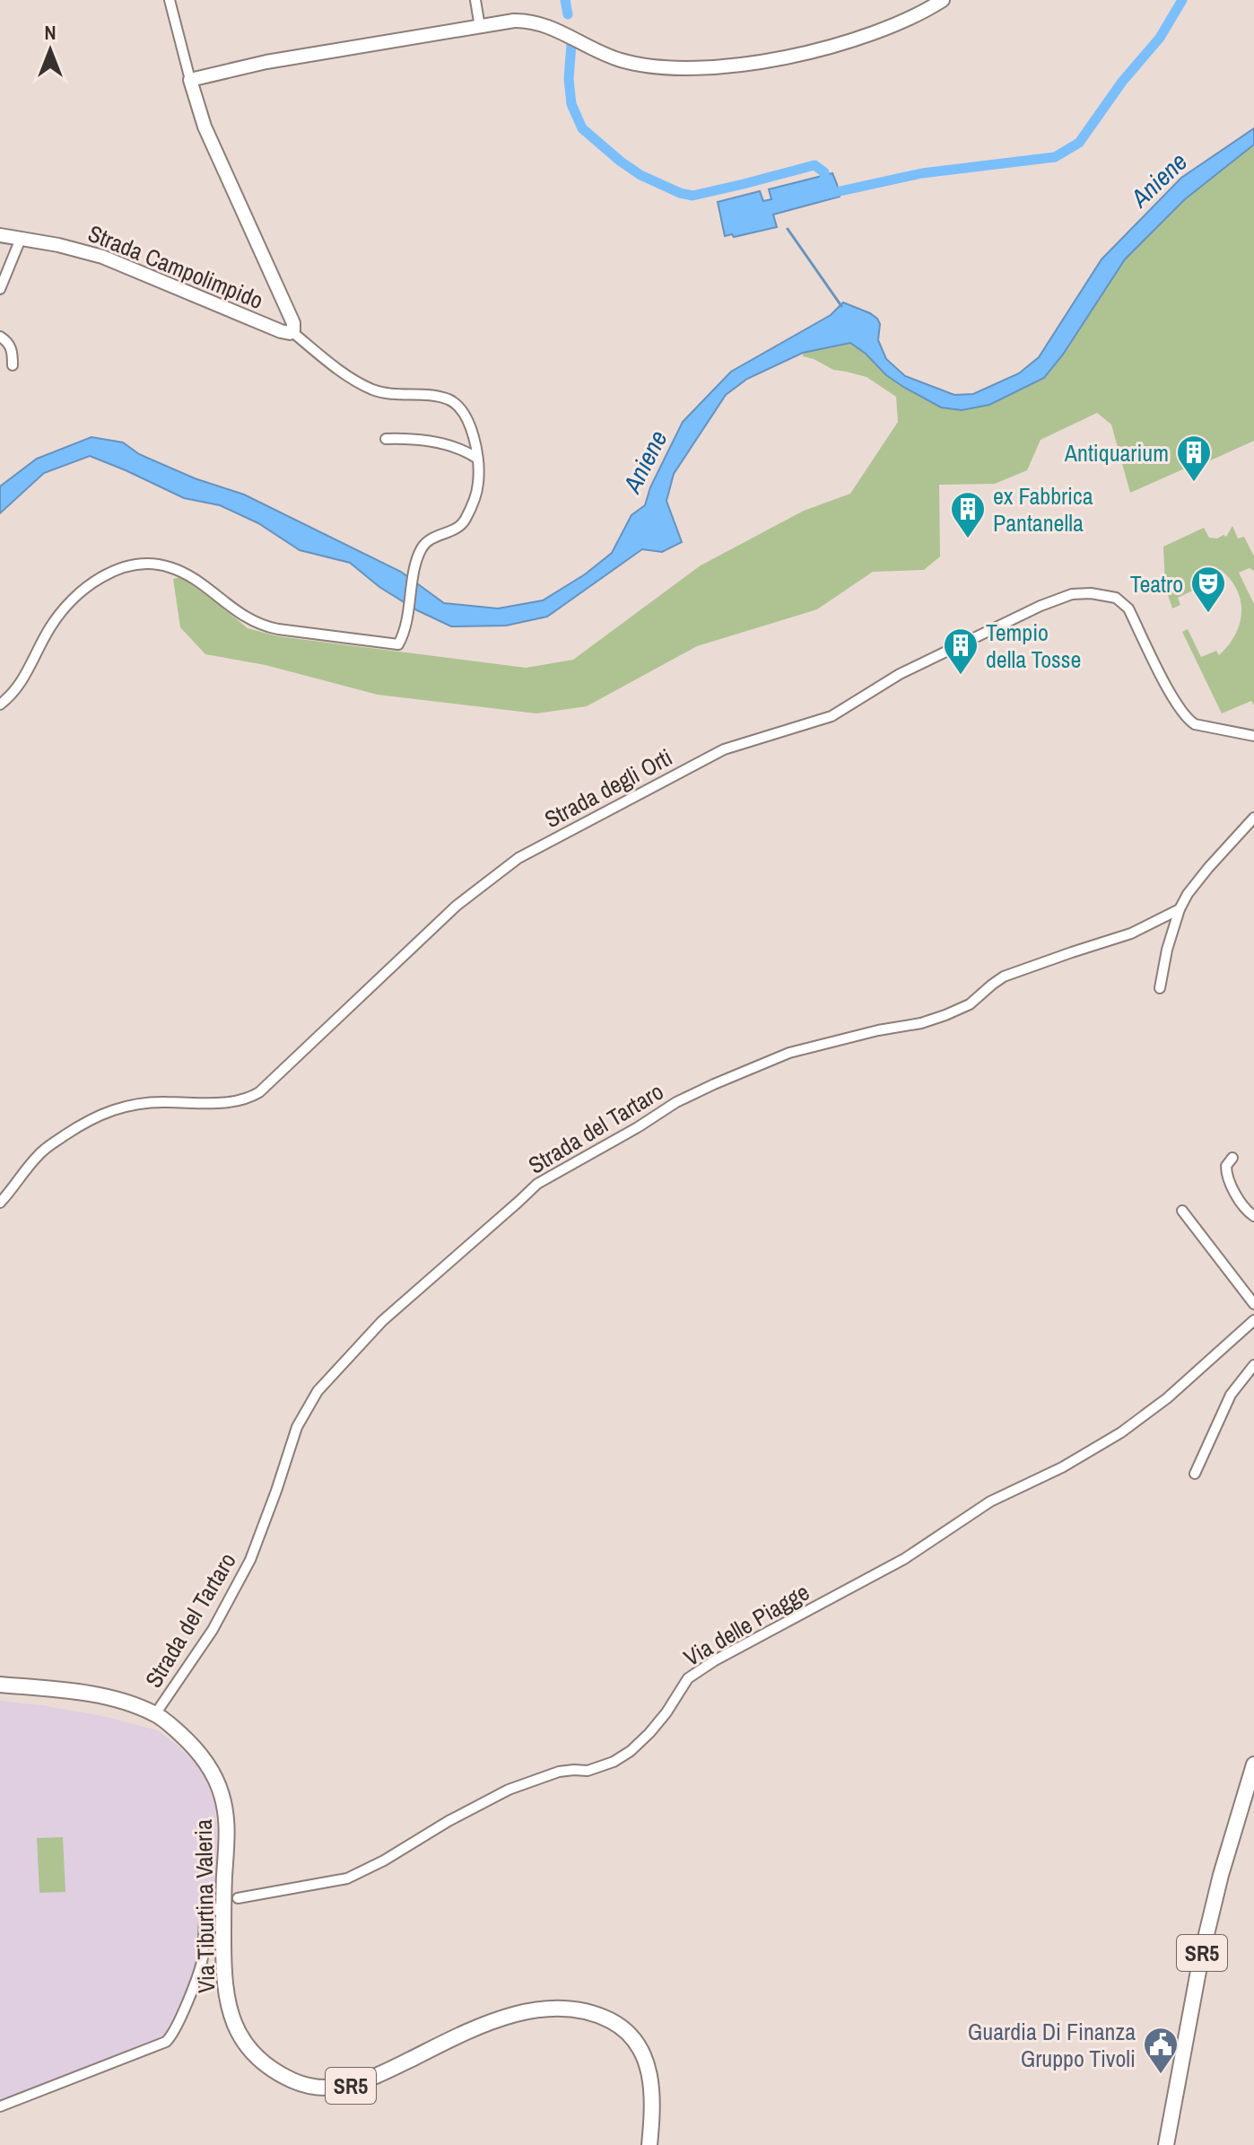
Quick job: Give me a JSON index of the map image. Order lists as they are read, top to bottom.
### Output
{
  "streets": {
    "main road": ["Via Tiburtina Valeria", "SR5"],
    "street": [
      "Strada Campolimpido",
      "Strada degli Orti",
      "Strada del Tartaro",
      "Via delle Piagge"
    ]
  },
  "crossings": [
    ["Strada del Tartaro", "Via Tiburtina Valeria"]
  ],
  "water": ["Aniene"],
  "places": {
    "building": ["Antiquarium", "ex Fabbrica Pantanella", "Tempio della Tosse"],
    "theatre": ["Teatro"],
    "public building": ["Guardia Di Finanza Gruppo Tivoli"]
  },
  "north": "top"
}
